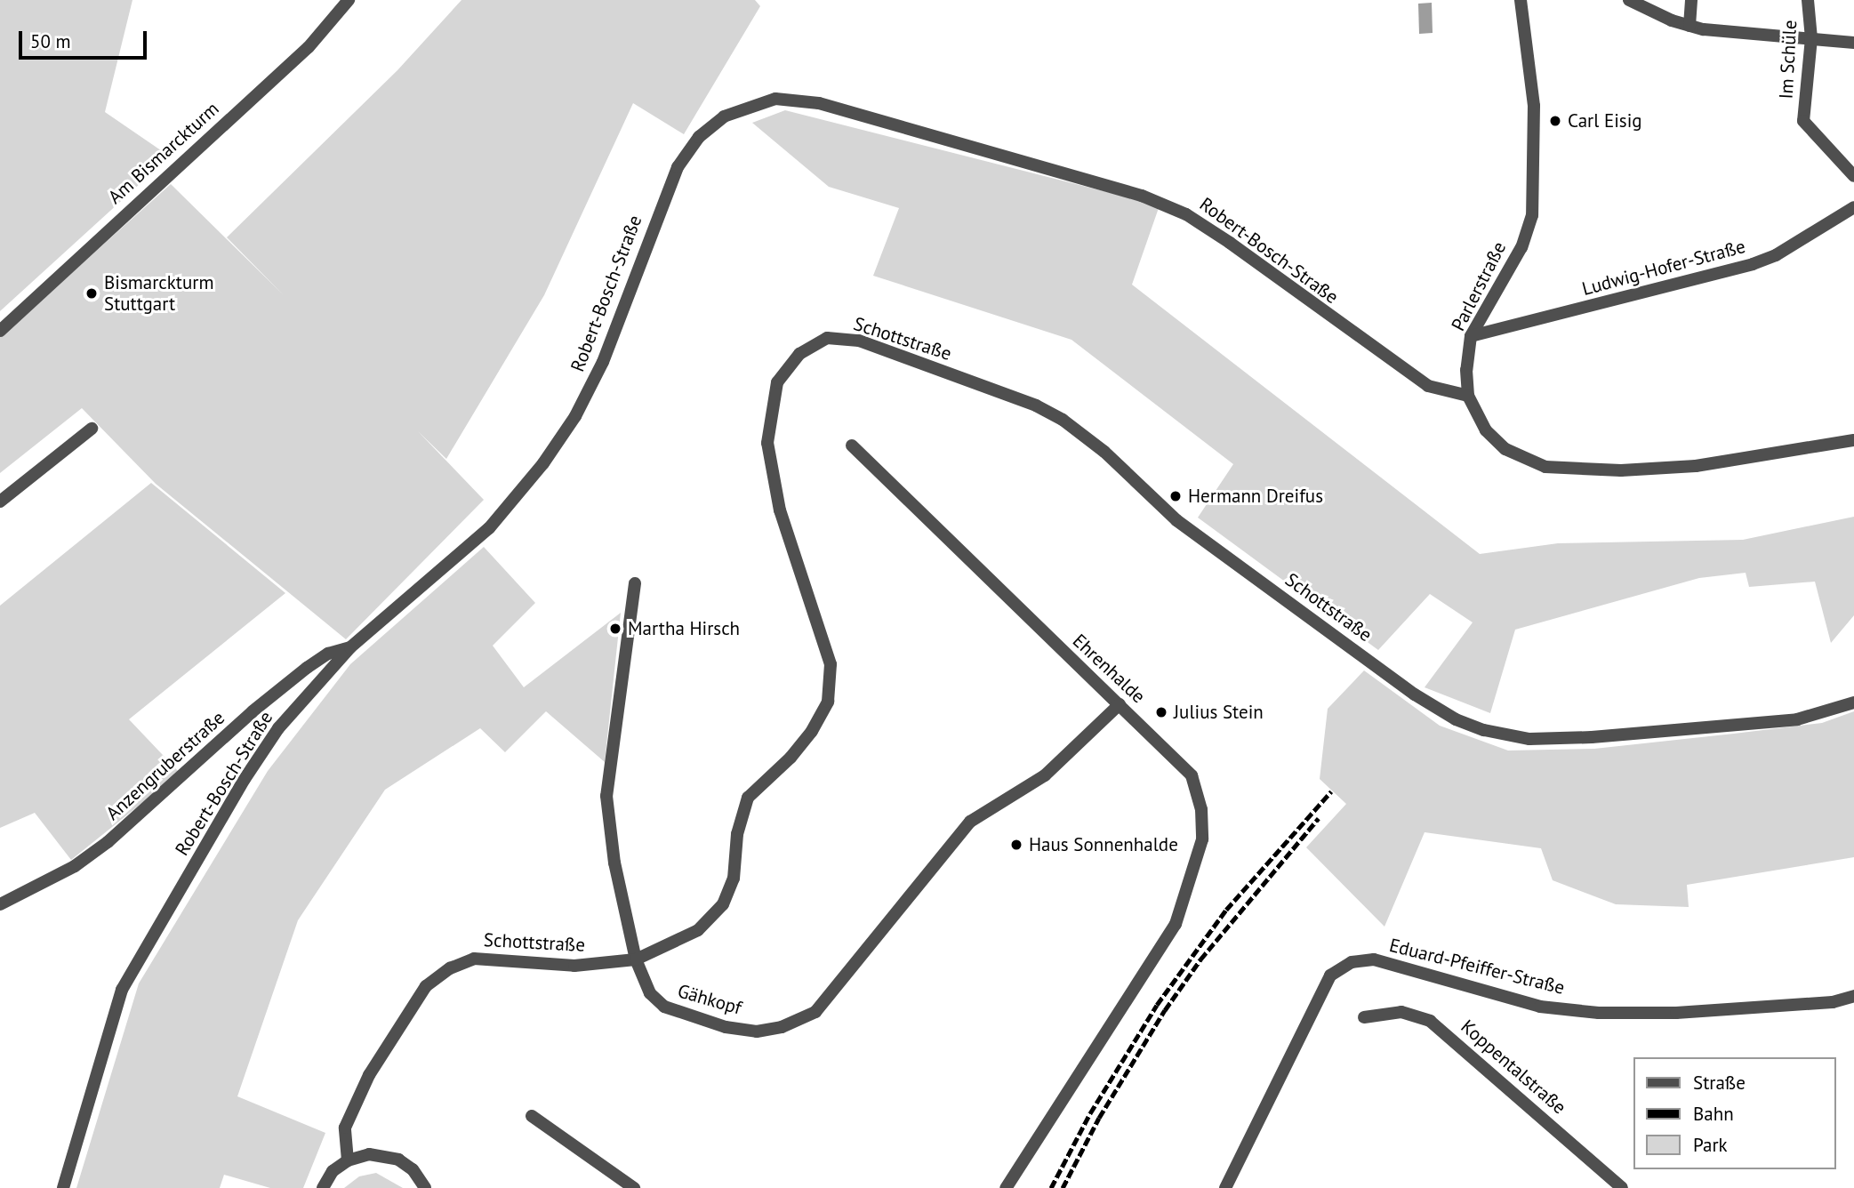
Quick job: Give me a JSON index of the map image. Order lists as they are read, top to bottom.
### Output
{
  "streets": {
    "street": [
      "Im Schüle",
      "Am Bismarckturm",
      "Robert-Bosch-Straße",
      "Ludwig-Hofer-Straße",
      "Parlerstraße",
      "Schottstraße",
      "Ehrenhalde",
      "Anzengruberstraße",
      "Eduard-Pfeiffer-Straße",
      "Gähkopf",
      "Koppentalstraße"
    ]
  },
  "crossings": [
    ["Robert-Bosch-Straße", "Parlerstraße"],
    ["Robert-Bosch-Straße", "Anzengruberstraße"],
    ["Ludwig-Hofer-Straße", "Parlerstraße"],
    ["Schottstraße", "Gähkopf"],
    ["Ehrenhalde", "Gähkopf"]
  ],
  "places": [
    "Carl Eisig",
    "Bismarckturm Stuttgart",
    "Hermann Dreifus",
    "Martha Hirsch",
    "Julius Stein",
    "Haus Sonnenhalde"
  ],
  "legend": ["Straße", "Bahn", "Park"],
  "scale_bar": "50 m"
}
